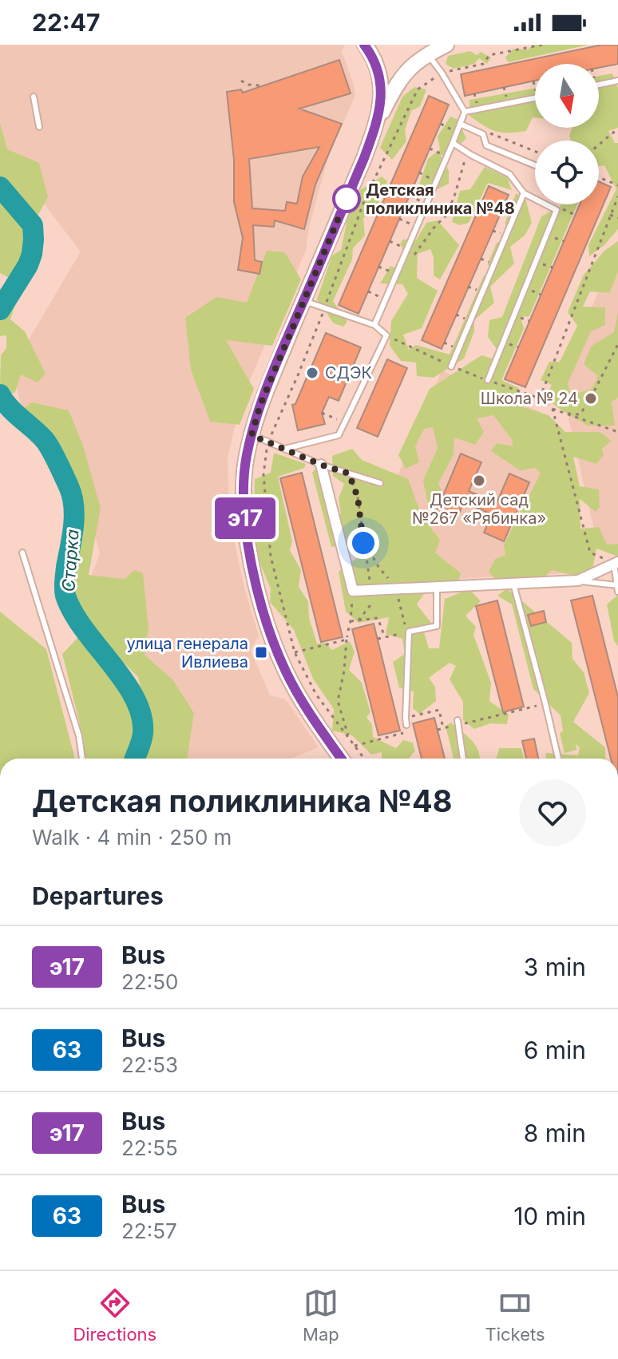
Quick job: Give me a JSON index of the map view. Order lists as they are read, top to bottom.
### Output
{
  "water": ["Старка"],
  "places": {
    "other": [
      "Детская поликлиника №48",
      "СДЭК",
      "Школа № 24",
      "Детский сад №267 «Рябинка»"
    ],
    "transit": ["улица генерала Ивлиева"]
  },
  "lines": ["bus line э17"],
  "north": "bottom",
  "page": {
    "status": "22:47",
    "on_map": "э17",
    "heading": [
      ["Детская поликлиника №48", "Walk · 4 min · 250 m"],
      "Departures"
    ],
    "list": [
      {
        "mark": "э17",
        "name": "Bus",
        "note": "22:50",
        "value": "3 min"
      },
      {
        "mark": "63",
        "name": "Bus",
        "note": "22:53",
        "value": "6 min"
      },
      {
        "mark": "э17",
        "name": "Bus",
        "note": "22:55",
        "value": "8 min"
      },
      {
        "mark": "63",
        "name": "Bus",
        "note": "22:57",
        "value": "10 min"
      }
    ],
    "tabs": ["Directions", "Map", "Tickets"]
  }
}
